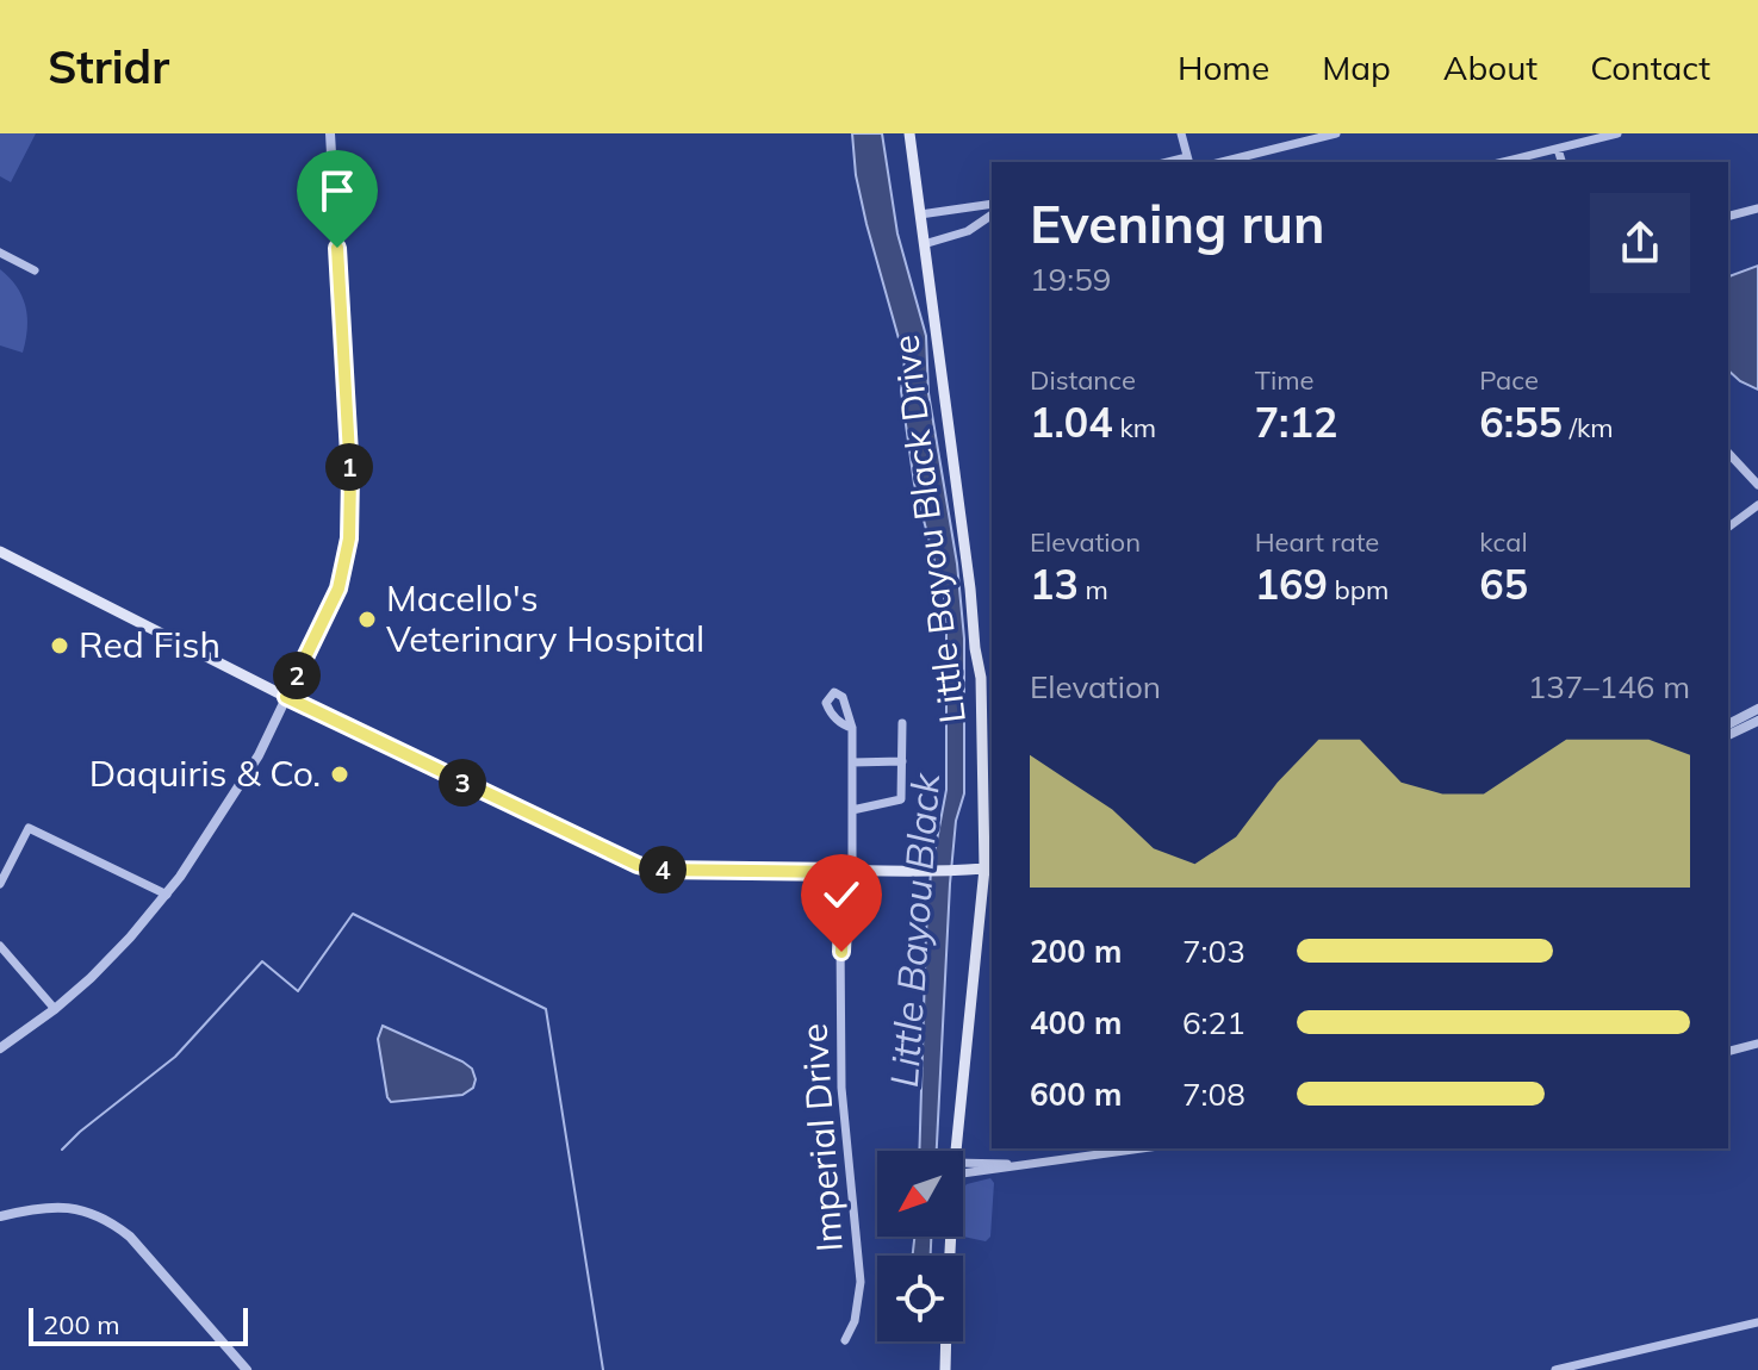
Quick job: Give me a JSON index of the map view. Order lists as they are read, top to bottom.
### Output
{
  "streets": {
    "main road": ["Little Bayou Black Drive"],
    "street": ["Imperial Drive"]
  },
  "water": ["Little Bayou Black"],
  "places": ["Macello's Veterinary Hospital", "Red Fish", "Daquiris & Co."],
  "scale_bar": "200 m",
  "north": "bottom left",
  "page": {
    "header": "Stridr",
    "nav": [
      "Home",
      "Map",
      "About",
      "Contact"
    ],
    "heading": ["Evening run", "19:59"],
    "stats": [
      ["Distance", "1.04 km"],
      ["Time", "7:12"],
      ["Pace", "6:55 /km"],
      ["Elevation", "13 m"],
      ["Heart rate", "169 bpm"],
      ["kcal", "65"]
    ],
    "pins": [
      "1",
      "2",
      "3",
      "4"
    ],
    "chart": ["Elevation", "137–146 m"],
    "list": [
      {
        "name": "200 m",
        "note": "7:03"
      },
      {
        "name": "400 m",
        "note": "6:21"
      },
      {
        "name": "600 m",
        "note": "7:08"
      }
    ],
    "scale": "200 m"
  }
}
